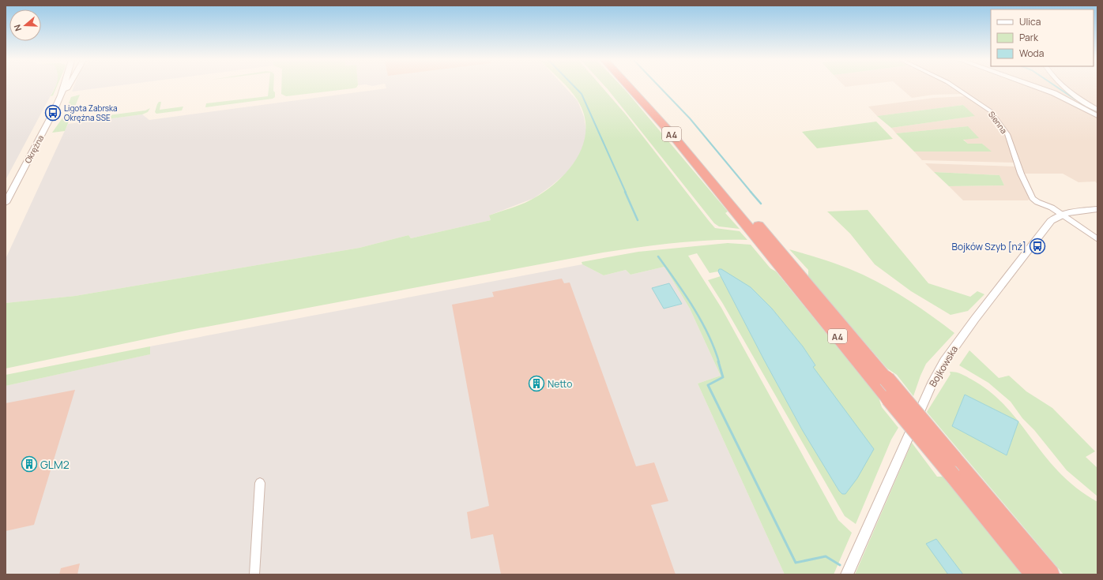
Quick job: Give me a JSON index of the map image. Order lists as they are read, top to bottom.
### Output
{
  "streets": {
    "highway": ["A4"],
    "street": ["Sienna", "Okrężna", "Bojkowska"]
  },
  "crossings": [
    ["Sienna", "Bojkowska"]
  ],
  "places": {
    "bus stop": ["Ligota Zabrska Okrężna SSE", "Bojków Szyb [nż]"],
    "building": ["Netto", "GLM2"]
  },
  "legend": ["Ulica", "Park", "Woda"],
  "north": "left"
}
